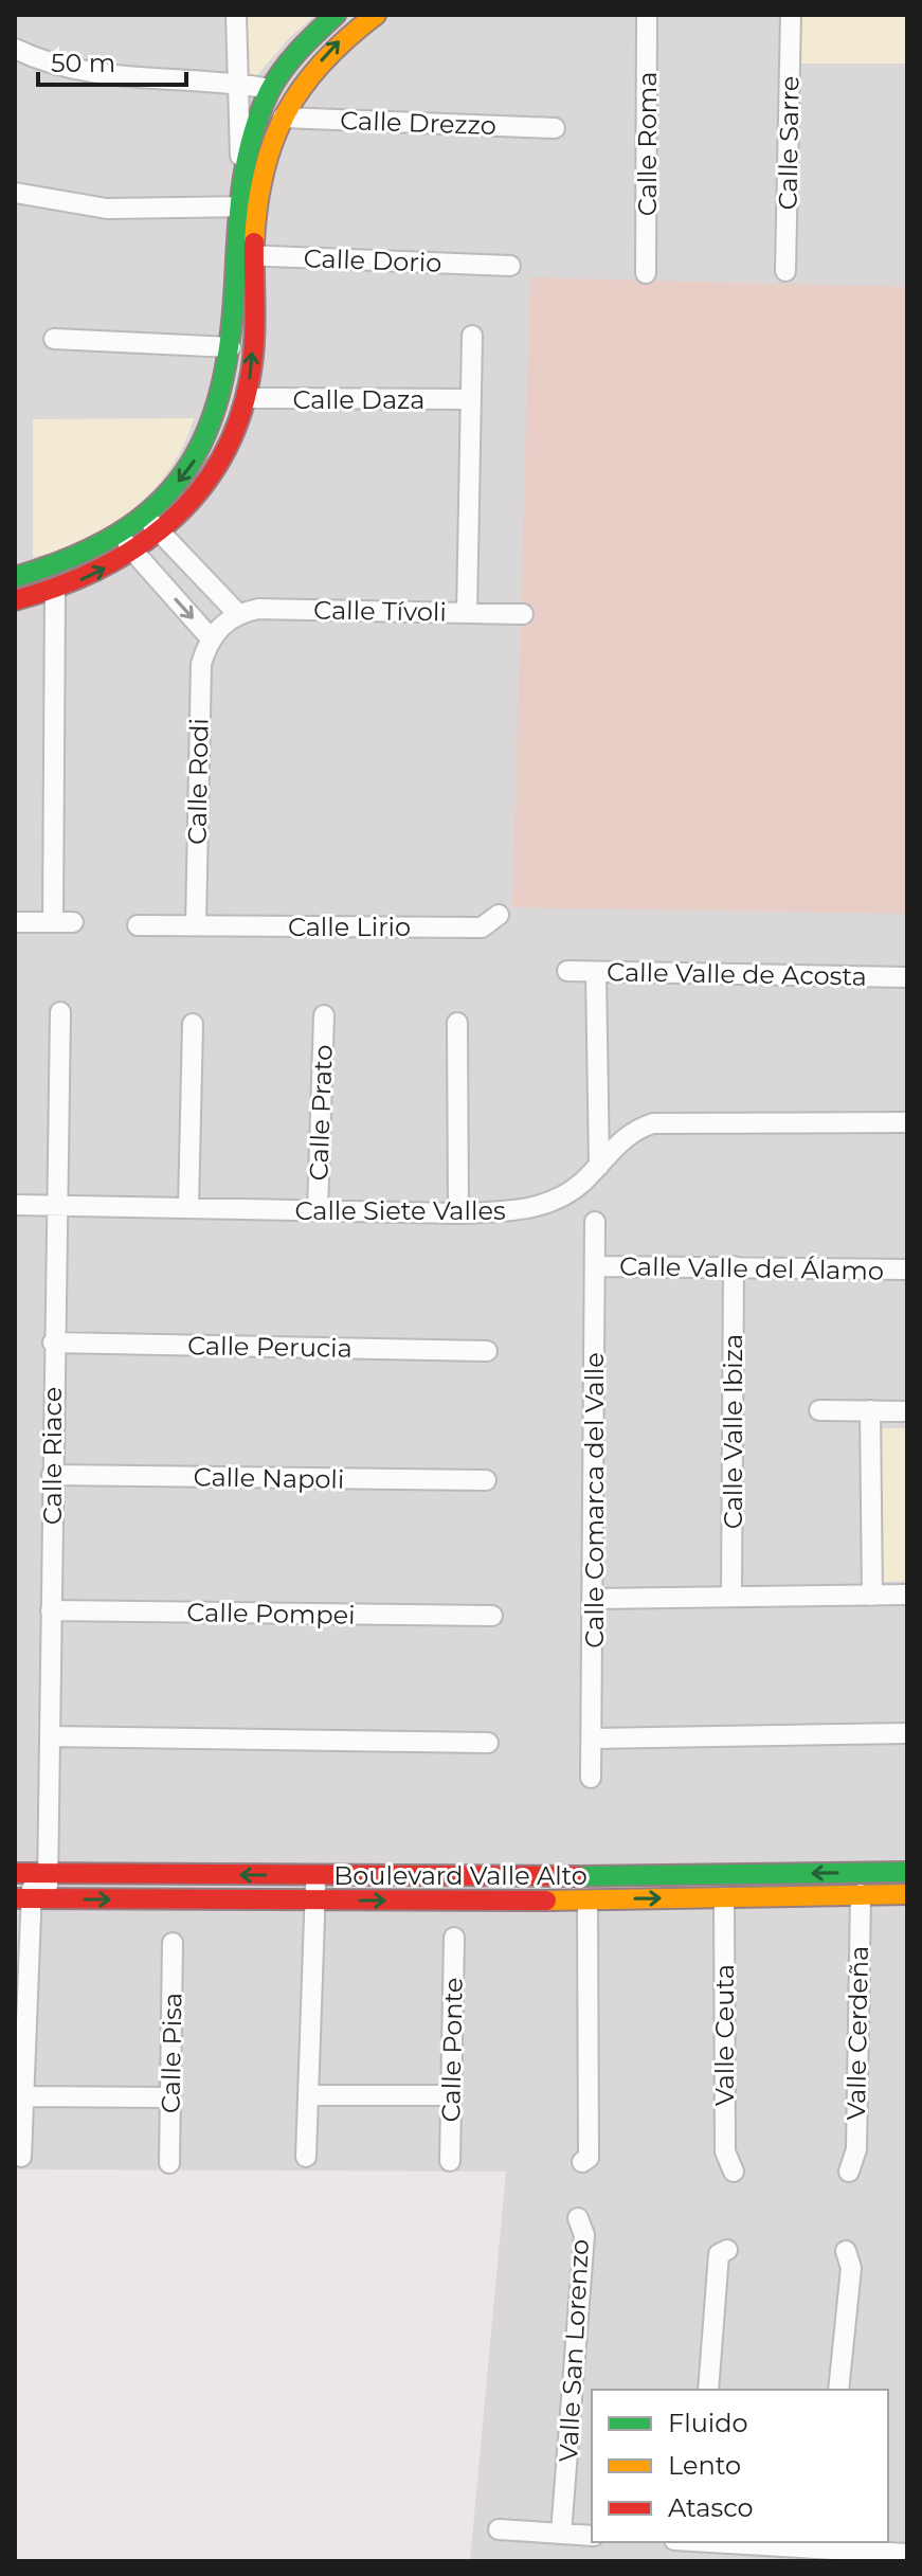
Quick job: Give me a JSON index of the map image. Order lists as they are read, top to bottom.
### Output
{
  "streets": {
    "street": [
      "Calle Drezzo",
      "Calle Sarre",
      "Calle Roma",
      "Calle Dorio",
      "Calle Daza",
      "Calle Tívoli",
      "Calle Rodi",
      "Calle Lirio",
      "Calle Valle de Acosta",
      "Calle Prato",
      "Calle Siete Valles",
      "Calle Valle del Álamo",
      "Calle Perucia",
      "Calle Valle Ibiza",
      "Calle Riace",
      "Calle Napoli",
      "Calle Comarca del Valle",
      "Calle Pompei",
      "Boulevard Valle Alto",
      "Valle Cerdeña",
      "Valle Ceuta",
      "Calle Ponte",
      "Calle Pisa",
      "Valle San Lorenzo"
    ]
  },
  "crossings": [
    ["Calle Rodi", "Calle Lirio"],
    ["Calle Prato", "Calle Siete Valles"],
    ["Calle Siete Valles", "Calle Riace"],
    ["Calle Valle del Álamo", "Calle Valle Ibiza"],
    ["Calle Valle del Álamo", "Calle Comarca del Valle"],
    ["Calle Perucia", "Calle Riace"],
    ["Calle Riace", "Calle Napoli"],
    ["Calle Riace", "Calle Pompei"],
    ["Calle Riace", "Boulevard Valle Alto"],
    ["Boulevard Valle Alto", "Valle Cerdeña"],
    ["Boulevard Valle Alto", "Valle Ceuta"]
  ],
  "legend": ["Fluido", "Lento", "Atasco"],
  "scale_bar": "50 m"
}
